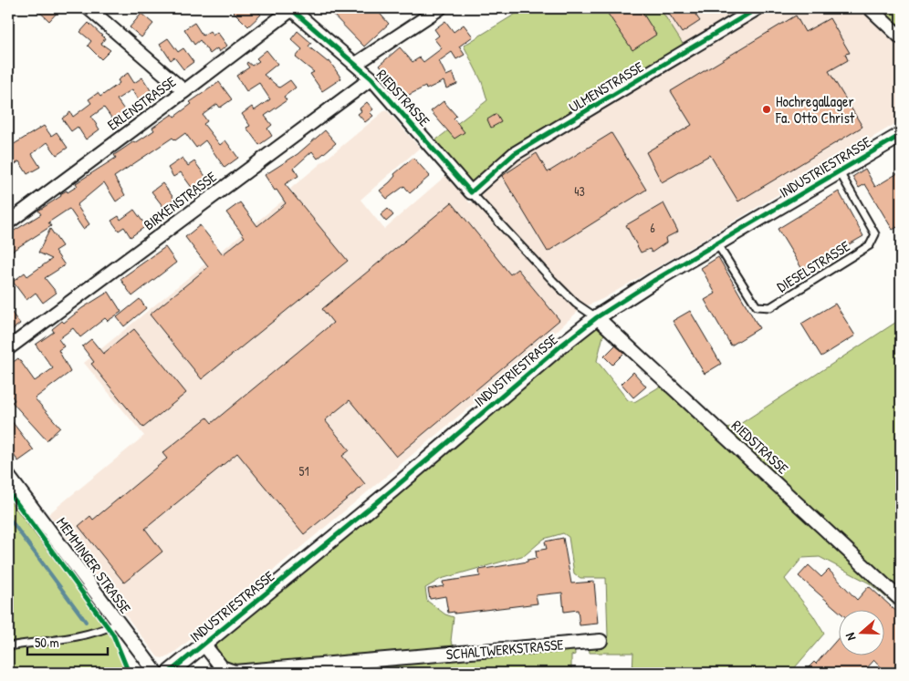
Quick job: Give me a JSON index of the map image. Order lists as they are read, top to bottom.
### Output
{
  "streets": {
    "street": [
      "ULMENSTRASSE",
      "RIEDSTRASSE",
      "ERLENSTRASSE",
      "INDUSTRIESTRASSE",
      "BIRKENSTRASSE",
      "MEMMINGER STRASSE",
      "SCHALTWERKSTRASSE"
    ],
    "lane": ["DIESELSTRASSE"]
  },
  "crossings": [
    ["ULMENSTRASSE", "RIEDSTRASSE"],
    ["RIEDSTRASSE", "ERLENSTRASSE"],
    ["RIEDSTRASSE", "INDUSTRIESTRASSE"],
    ["RIEDSTRASSE", "BIRKENSTRASSE"],
    ["INDUSTRIESTRASSE", "DIESELSTRASSE"],
    ["INDUSTRIESTRASSE", "SCHALTWERKSTRASSE"]
  ],
  "places": ["Hochregallager Fa. Otto Christ"],
  "house_numbers": ["43", "6", "51"],
  "scale_bar": "50 m",
  "north": "left"
}
